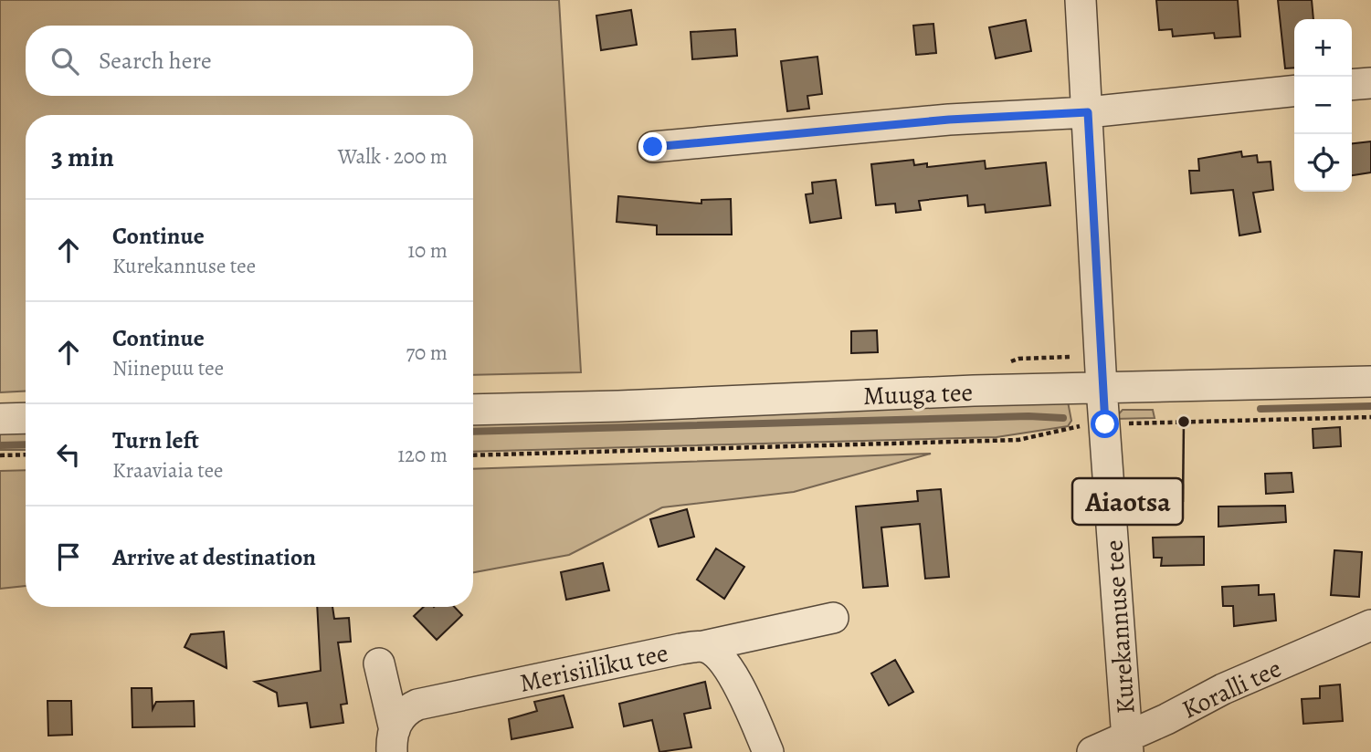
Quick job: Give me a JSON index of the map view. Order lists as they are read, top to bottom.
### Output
{
  "streets": {
    "street": [
      "Muuga tee",
      "Kurekannuse tee",
      "Merisiiliku tee",
      "Koralli tee"
    ]
  },
  "crossings": [
    ["Muuga tee", "Kurekannuse tee"],
    ["Kurekannuse tee", "Koralli tee"]
  ],
  "places": ["Aiaotsa"],
  "page": {
    "map_buttons": ["+", "−"],
    "search": "Search here",
    "heading": ["3 min", "Walk · 200 m"],
    "list": [
      ["Continue", "Kurekannuse tee", "10 m"],
      ["Continue", "Niinepuu tee", "70 m"],
      ["Turn left", "Kraaviaia tee", "120 m"],
      "Arrive at destination"
    ]
  }
}
